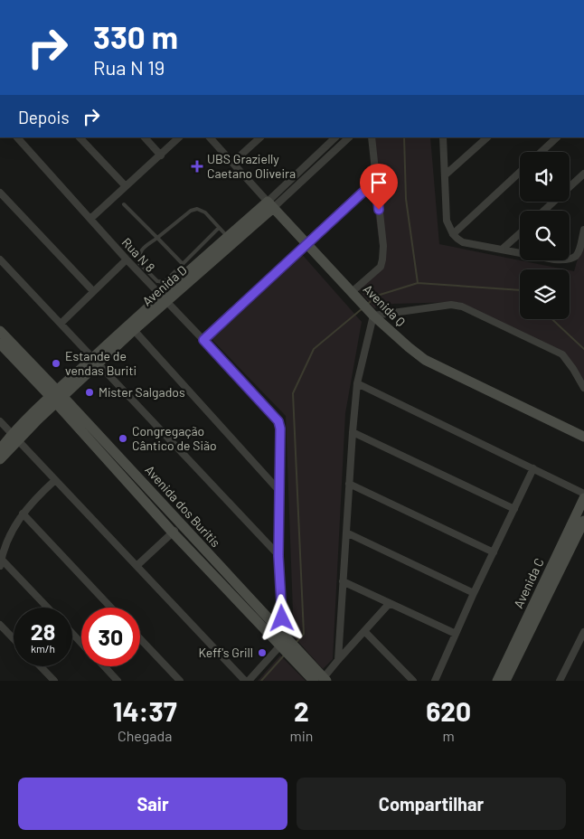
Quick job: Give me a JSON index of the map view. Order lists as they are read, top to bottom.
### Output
{
  "streets": {
    "street": [
      "Rua N 8",
      "Avenida D",
      "Avenida Q",
      "Avenida dos Buritis",
      "Avenida C"
    ]
  },
  "crossings": [
    ["Rua N 8", "Avenida D"],
    ["Rua N 8", "Avenida dos Buritis"],
    ["Avenida D", "Avenida Q"],
    ["Avenida D", "Avenida dos Buritis"]
  ],
  "places": {
    "health": ["UBS Grazielly Caetano Oliveira"],
    "other": [
      "Estande de vendas Buriti",
      "Mister Salgados",
      "Congregação Cântico de Sião",
      "Keff's Grill"
    ]
  },
  "page": {
    "turn": ["330 m", "Rua N 19"],
    "then": "Depois",
    "speed": "28 km/h",
    "limit": "30",
    "eta": [
      "14:37",
      "Chegada",
      "2",
      "min",
      "620",
      "m"
    ],
    "buttons": ["Sair", "Compartilhar"]
  }
}
